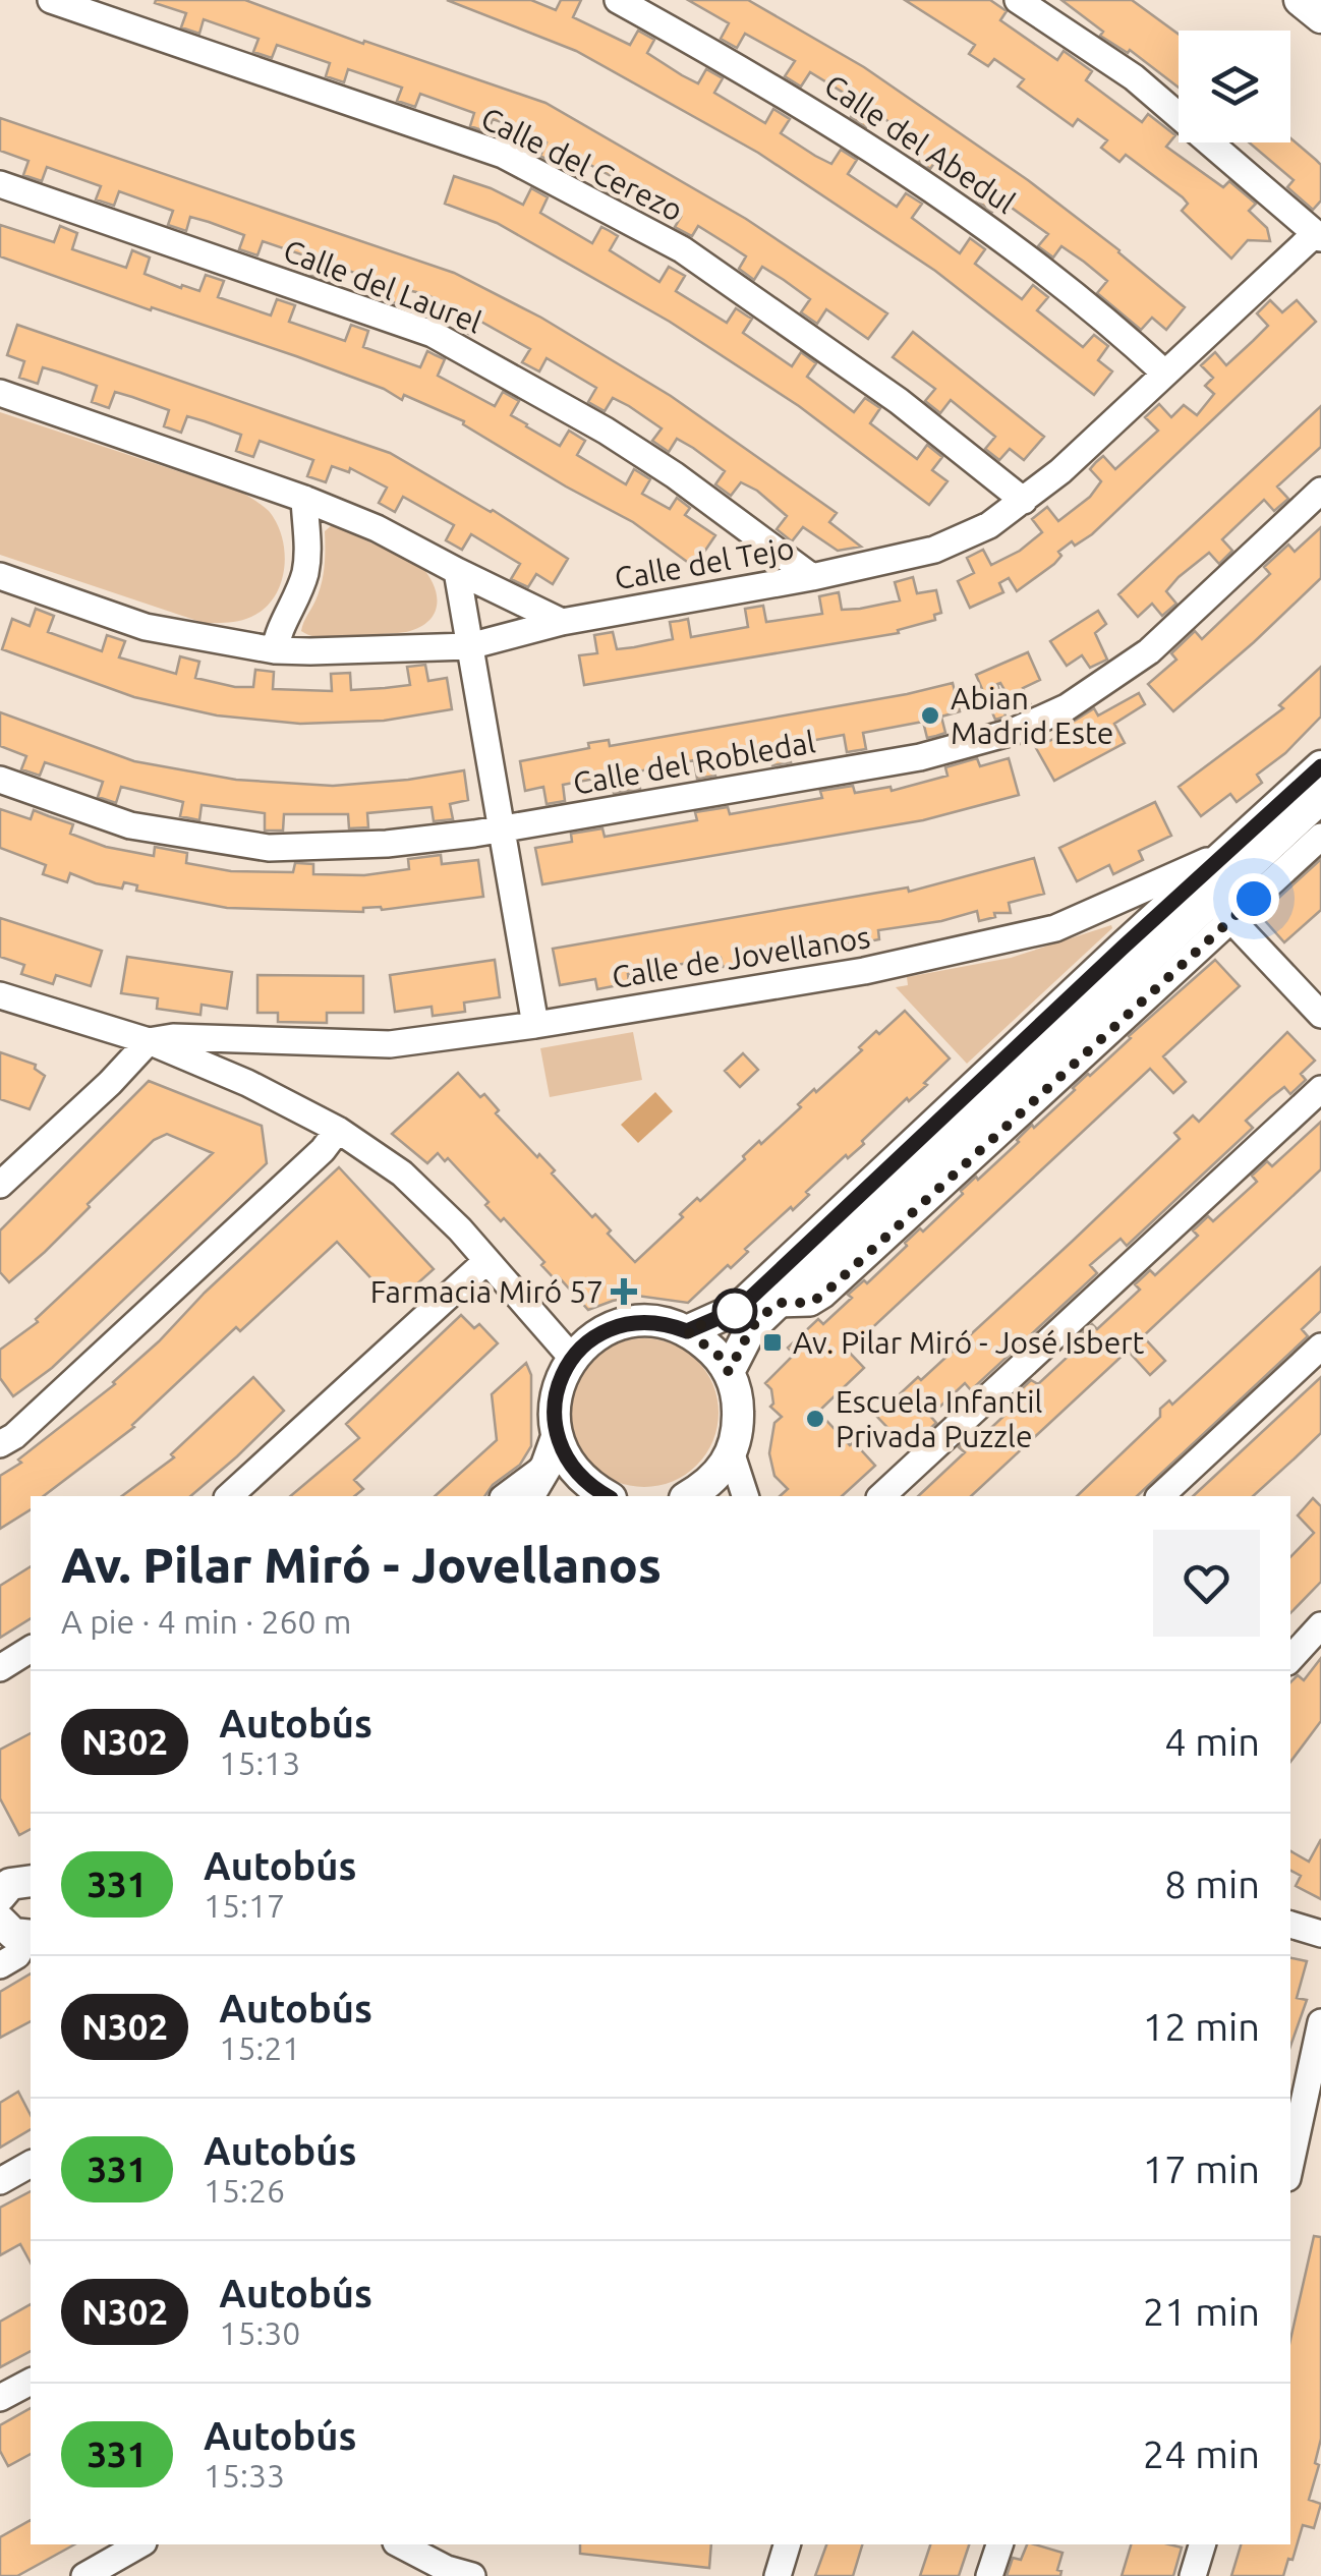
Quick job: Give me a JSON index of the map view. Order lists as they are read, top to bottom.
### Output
{
  "streets": {
    "street": [
      "Calle del Abedul",
      "Calle del Cerezo",
      "Calle del Laurel",
      "Calle del Tejo",
      "Calle del Robledal",
      "Calle de Jovellanos"
    ]
  },
  "crossings": [
    ["Calle del Abedul", "Calle del Tejo"],
    ["Calle del Cerezo", "Calle del Tejo"],
    ["Calle del Laurel", "Calle del Tejo"]
  ],
  "places": {
    "other": ["Abian Madrid Este", "Escuela Infantil Privada Puzzle"],
    "health": ["Farmacia Miró 57"],
    "transit": ["Av. Pilar Miró - José Isbert"]
  },
  "lines": ["bus line N302"],
  "page": {
    "heading": ["Av. Pilar Miró - Jovellanos", "A pie · 4 min · 260 m"],
    "list": [
      {
        "mark": "N302",
        "name": "Autobús",
        "note": "15:13",
        "value": "4 min"
      },
      {
        "mark": "331",
        "name": "Autobús",
        "note": "15:17",
        "value": "8 min"
      },
      {
        "mark": "N302",
        "name": "Autobús",
        "note": "15:21",
        "value": "12 min"
      },
      {
        "mark": "331",
        "name": "Autobús",
        "note": "15:26",
        "value": "17 min"
      },
      {
        "mark": "N302",
        "name": "Autobús",
        "note": "15:30",
        "value": "21 min"
      },
      {
        "mark": "331",
        "name": "Autobús",
        "note": "15:33",
        "value": "24 min"
      }
    ]
  }
}
